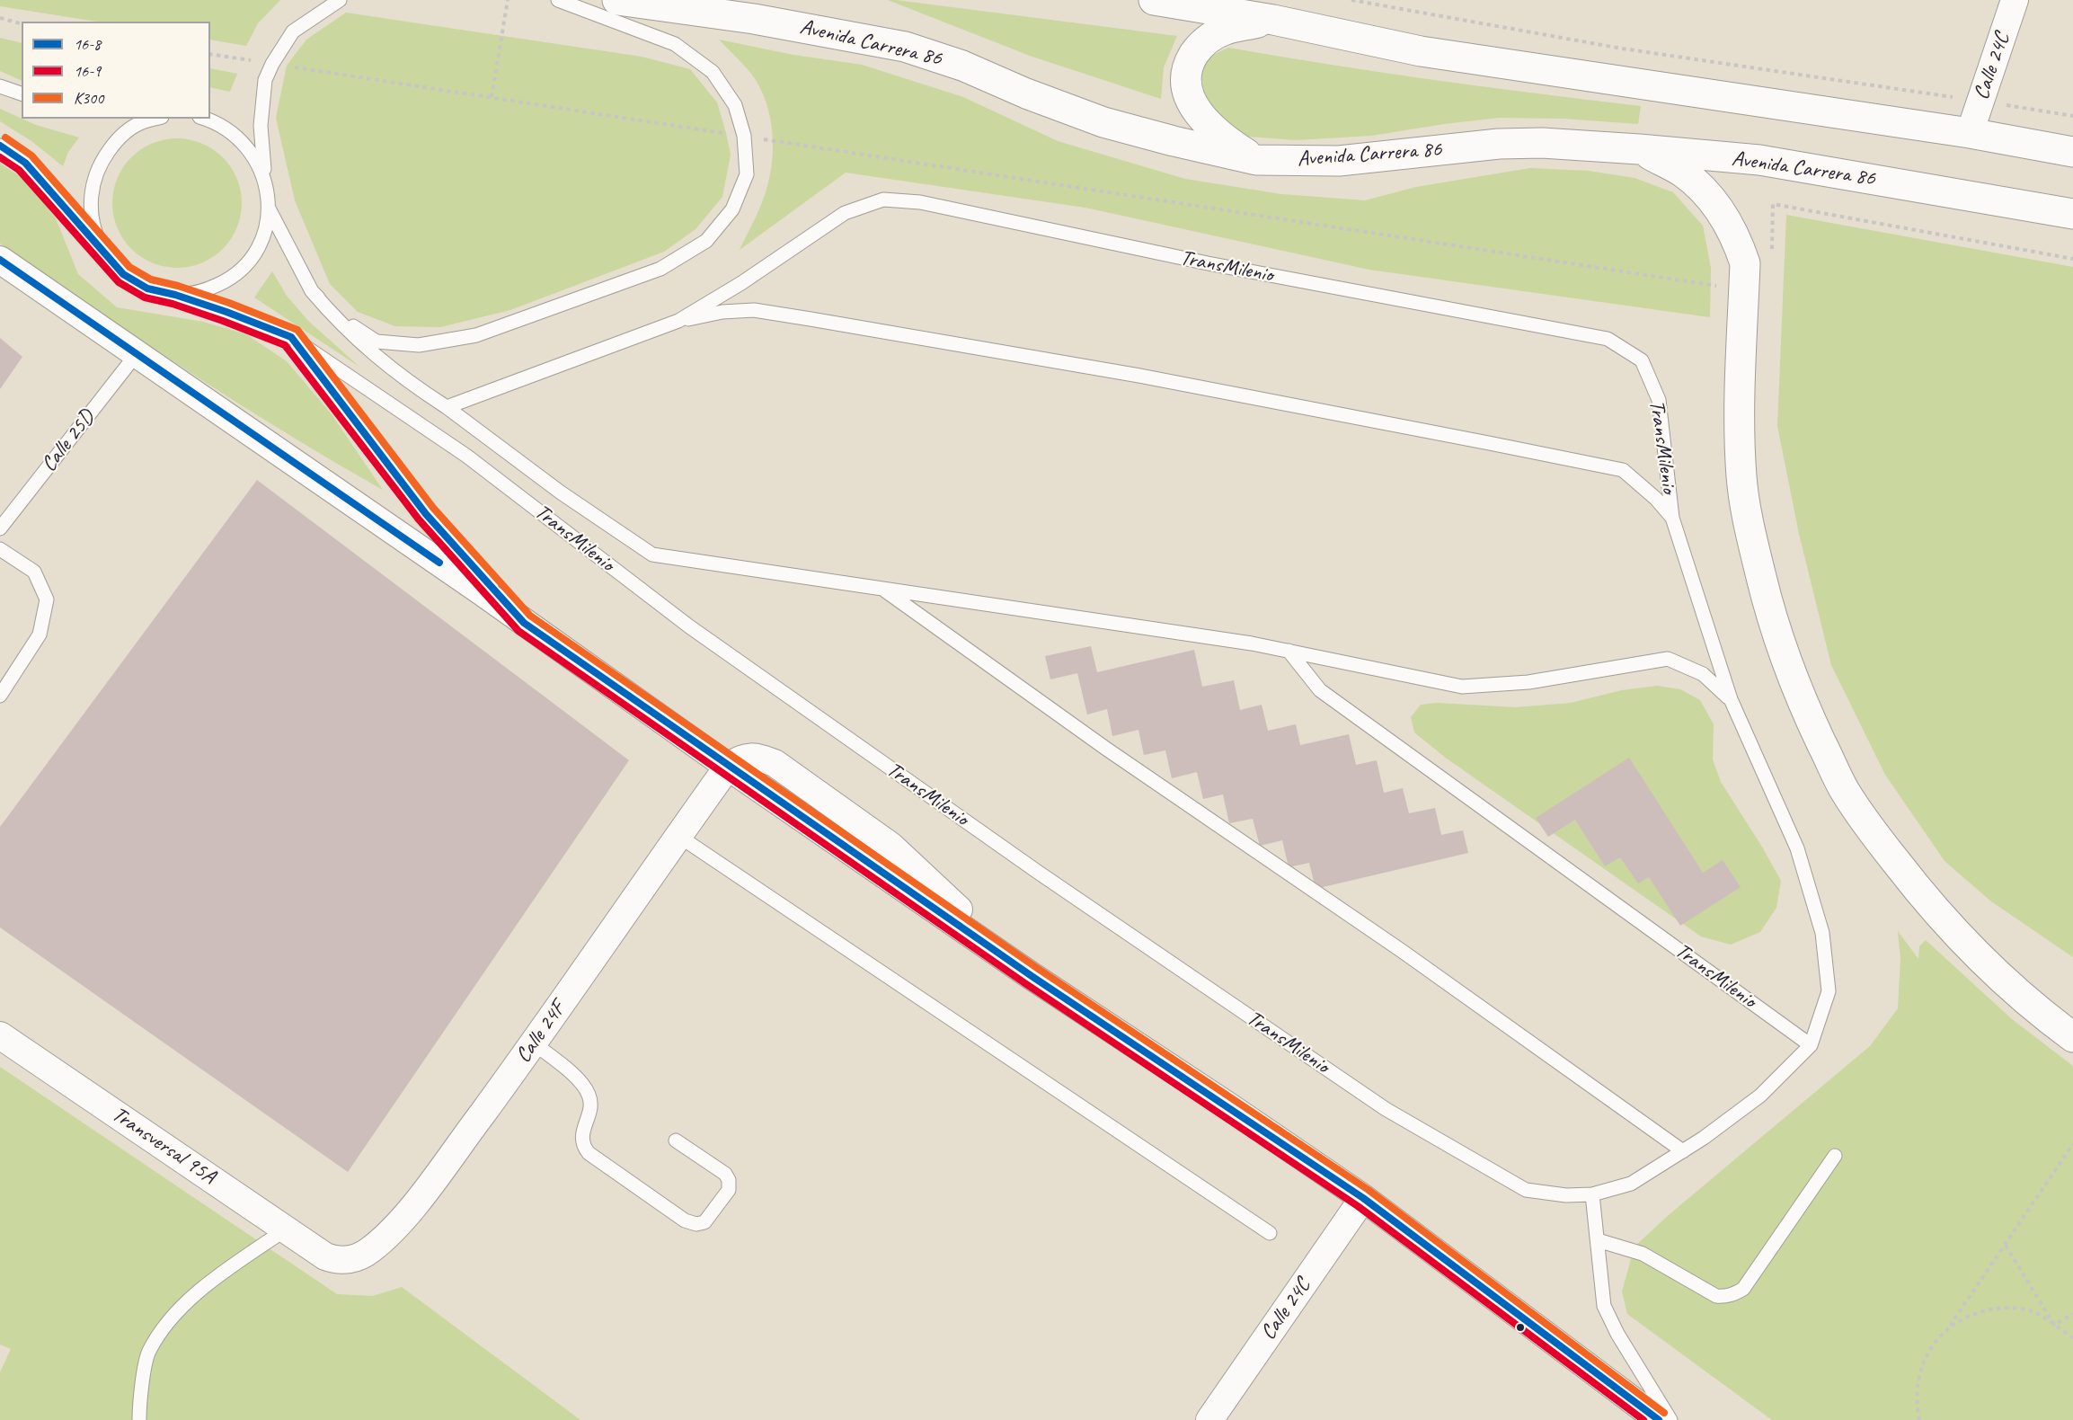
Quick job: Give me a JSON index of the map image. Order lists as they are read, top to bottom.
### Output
{
  "streets": {
    "main road": ["Avenida Carrera 86"],
    "street": ["Calle 24C", "Calle 24F", "Transversal 95A"],
    "lane": ["TransMilenio", "Calle 25D"]
  },
  "crossings": [
    ["Calle 24F", "Transversal 95A"]
  ],
  "lines": ["transit line K300", "transit line 16-8", "transit line 16-9"],
  "legend": ["16-8", "16-9", "K300"]
}
